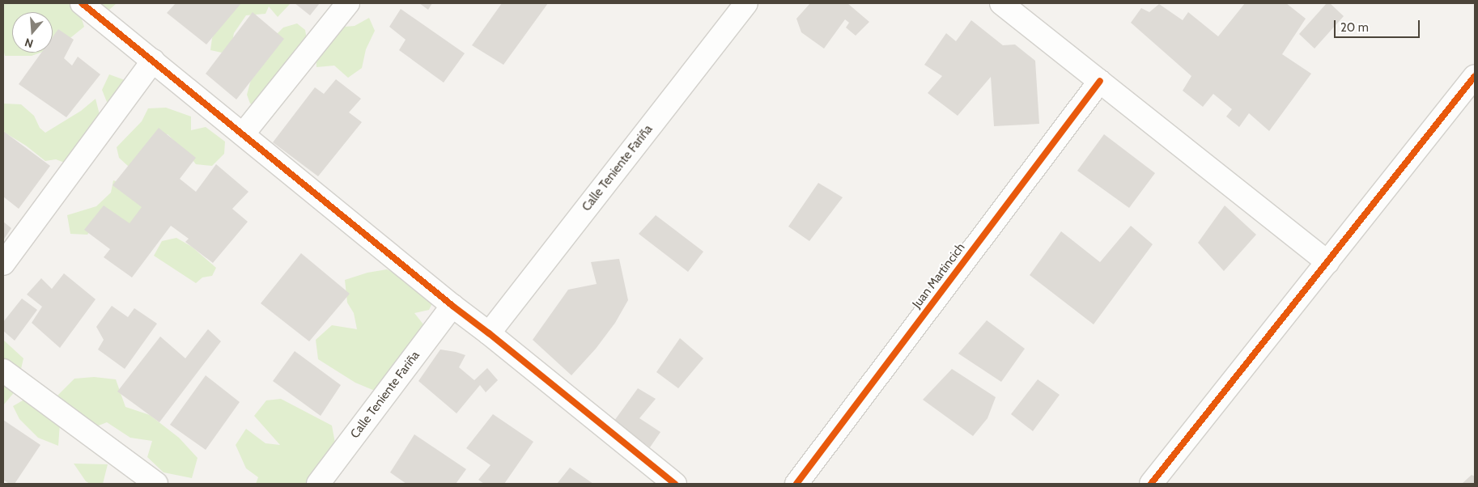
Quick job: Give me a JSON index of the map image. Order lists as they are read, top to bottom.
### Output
{
  "streets": {
    "street": ["Calle Teniente Fariña", "Juan Martincich"]
  },
  "scale_bar": "20 m",
  "north": "bottom"
}
